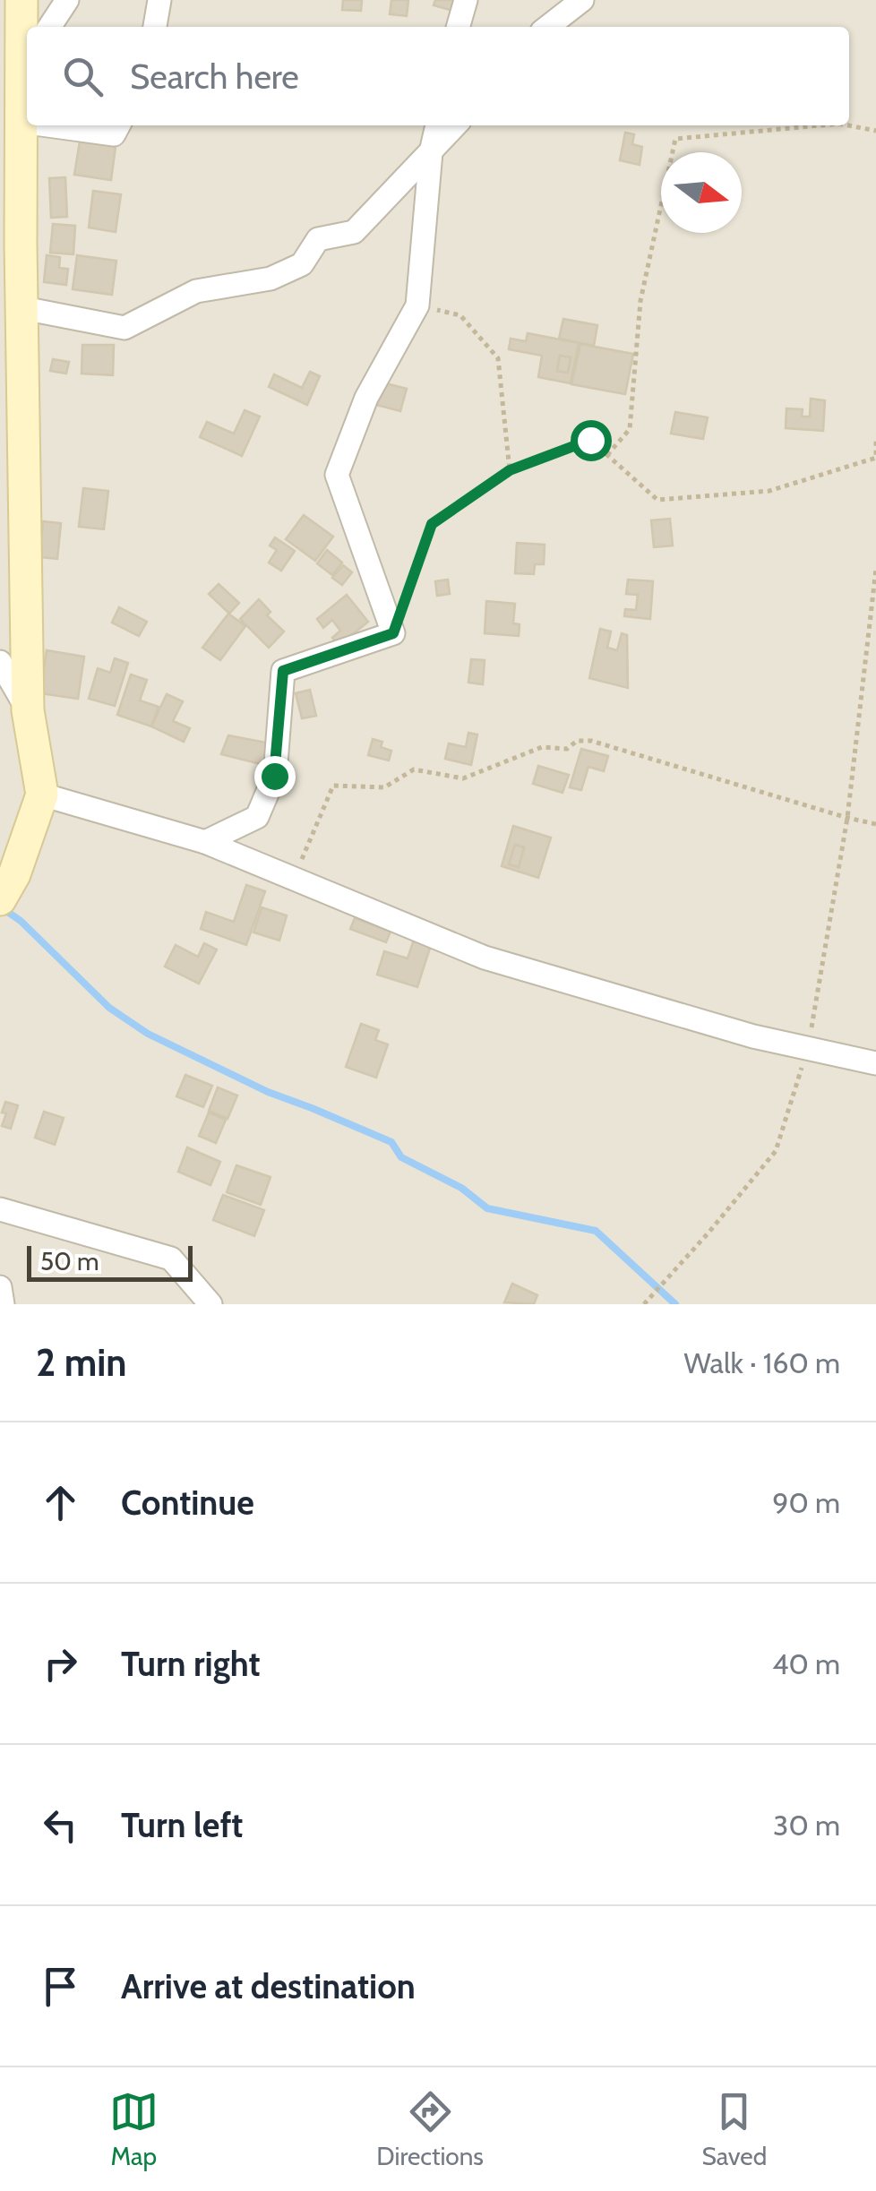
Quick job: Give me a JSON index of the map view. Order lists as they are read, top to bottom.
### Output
{
  "scale_bar": "50 m",
  "north": "right",
  "page": {
    "search": "Search here",
    "scale": "50 m",
    "heading": ["2 min", "Walk · 160 m"],
    "list": [
      ["Continue", "90 m"],
      ["Turn right", "40 m"],
      ["Turn left", "30 m"],
      "Arrive at destination"
    ],
    "nav": ["Map", "Directions", "Saved"]
  }
}
